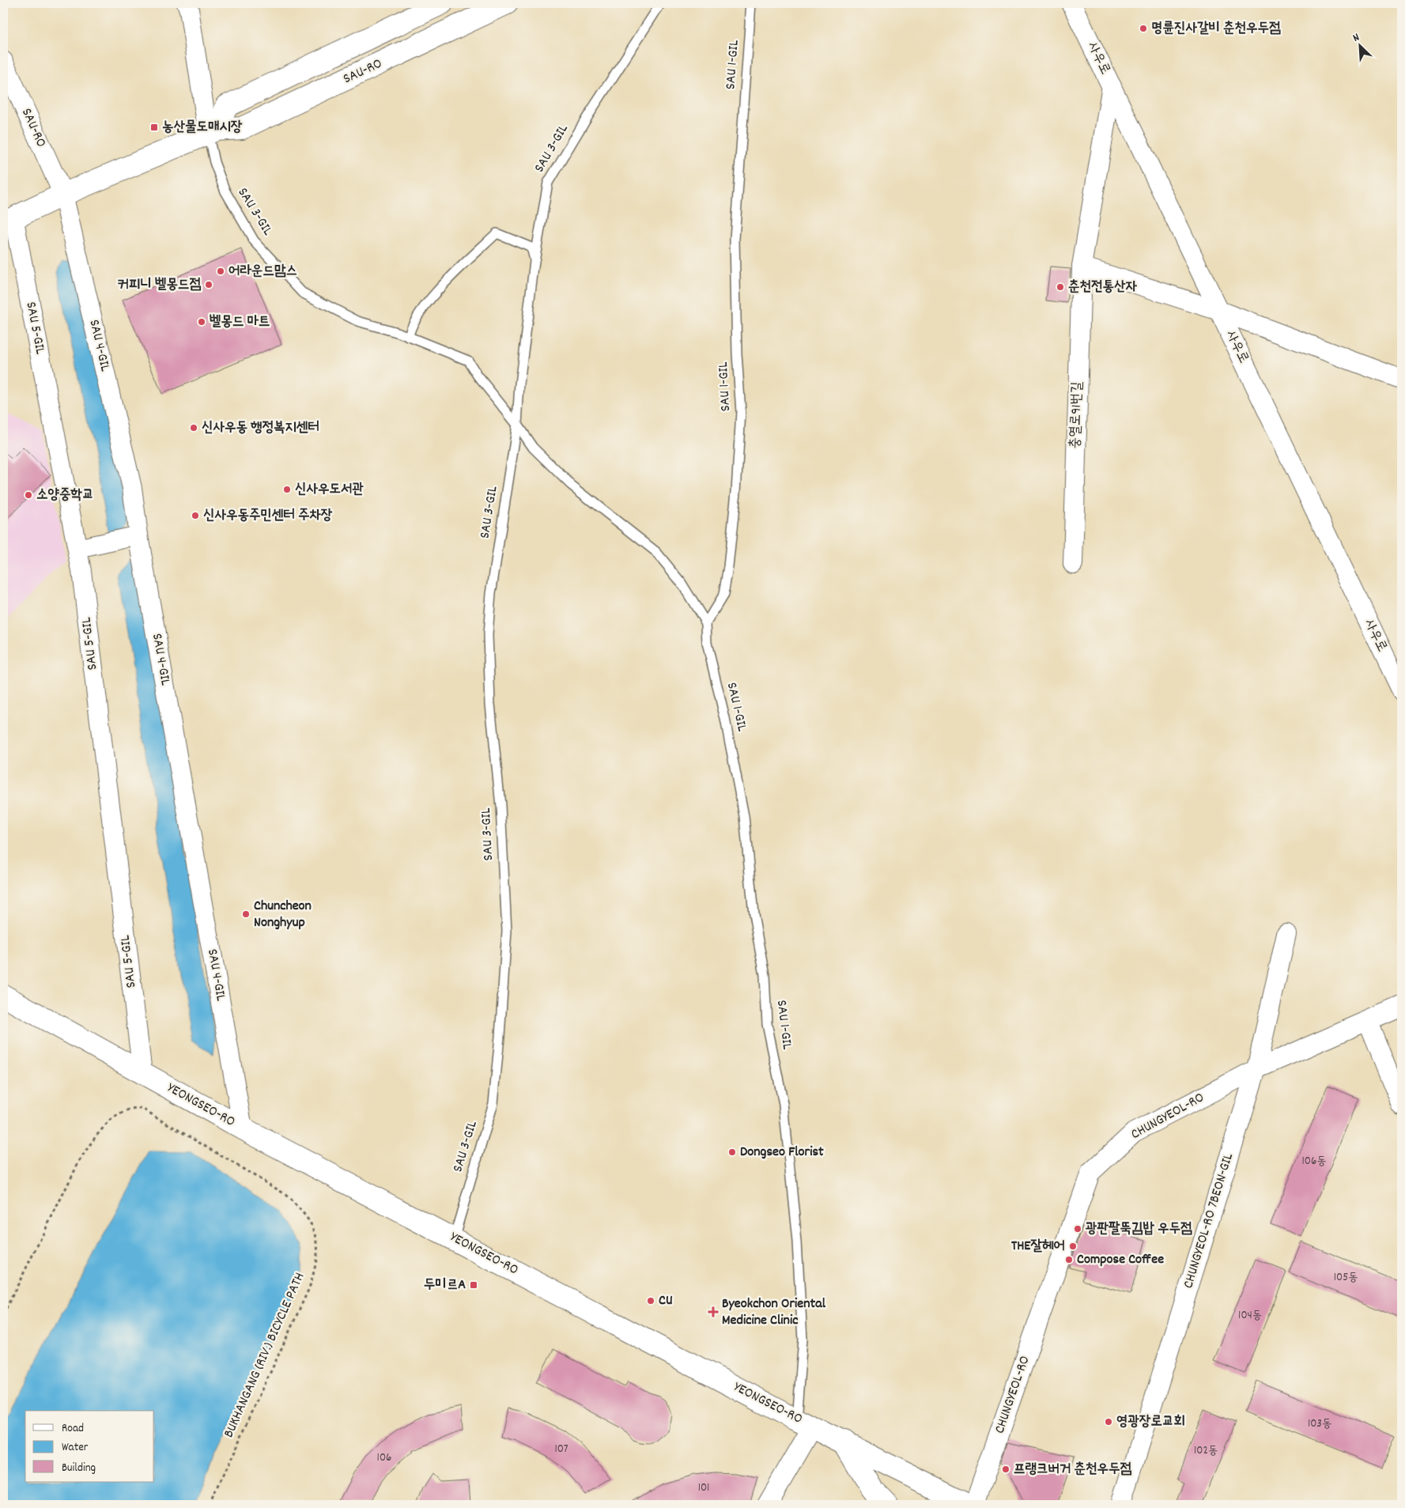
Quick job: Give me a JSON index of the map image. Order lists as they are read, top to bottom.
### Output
{
  "streets": {
    "street": [
      "사우로",
      "SAU-RO",
      "SAU 5-GIL",
      "SAU 4-GIL",
      "충열로91번길",
      "YEONGSEO-RO",
      "CHUNGYEOL-RO",
      "CHUNGYEOL-RO 7BEON-GIL"
    ],
    "lane": ["SAU 1-GIL", "SAU 3-GIL"],
    "path": ["BUKHANGANG (RIV.) BICYCLE PATH"]
  },
  "crossings": [
    ["사우로", "충열로91번길"],
    ["SAU 1-GIL", "YEONGSEO-RO"],
    ["SAU-RO", "SAU 3-GIL"],
    ["SAU-RO", "SAU 5-GIL"],
    ["SAU-RO", "SAU 4-GIL"],
    ["SAU 3-GIL", "YEONGSEO-RO"],
    ["SAU 5-GIL", "YEONGSEO-RO"],
    ["SAU 4-GIL", "YEONGSEO-RO"],
    ["CHUNGYEOL-RO", "CHUNGYEOL-RO 7BEON-GIL"]
  ],
  "places": {
    "other": [
      "명륜진사갈비 춘천우두점",
      "어라운드맘스",
      "커피니 벨몽드점",
      "춘천전통산자",
      "벨몽드 마트",
      "신사우동 행정복지센터",
      "신사우도서관",
      "소양중학교",
      "신사우동주민센터 주차장",
      "Chuncheon Nonghyup",
      "Dongseo Florist",
      "광판팔뚝김밥 우두점",
      "THE잘헤어",
      "Compose Coffee",
      "CU",
      "영광장로교회",
      "프랭크버거 춘천우두점"
    ],
    "transit": ["농산물도매시장", "두미르A"],
    "health": ["Byeokchon Oriental Medicine Clinic"]
  },
  "house_numbers": [
    "106동",
    "105동",
    "104동",
    "103동",
    "107",
    "102동",
    "106",
    "101"
  ],
  "legend": ["Road", "Water", "Building"],
  "north": "top left"
}
